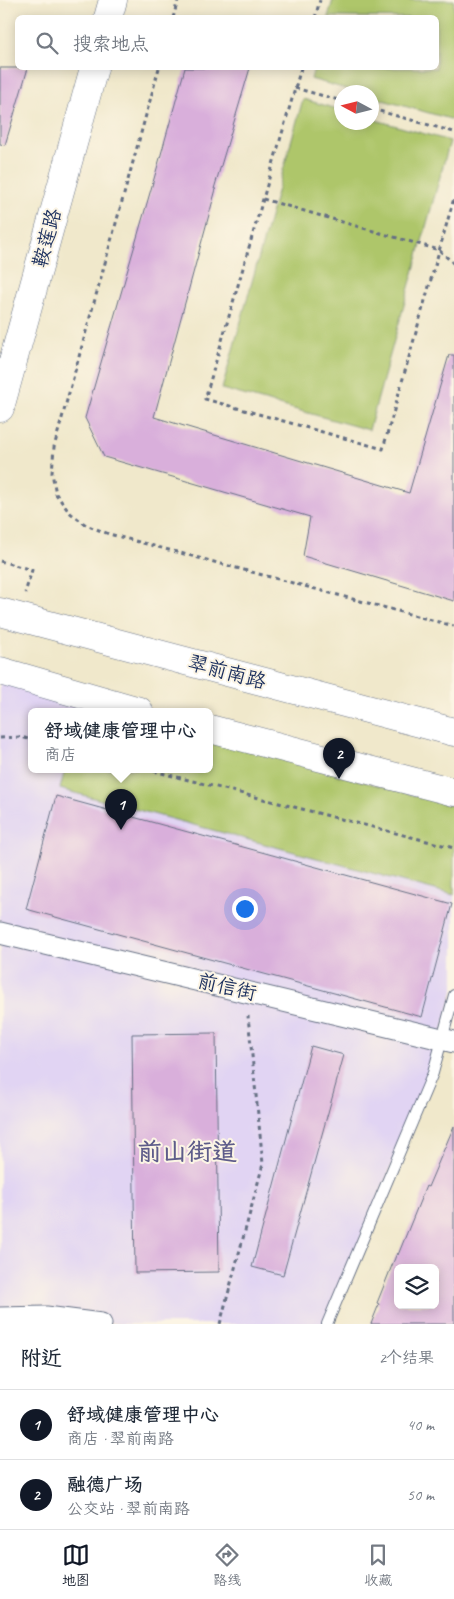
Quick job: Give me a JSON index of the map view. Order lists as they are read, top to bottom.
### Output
{
  "streets": {
    "main road": ["鞍莲路", "翠前南路"],
    "street": ["前信街"]
  },
  "districts": ["前山街道"],
  "north": "left",
  "page": {
    "search": "搜索地点",
    "popup": ["舒域健康管理中心", "商店"],
    "pins": ["2", "1"],
    "heading": ["附近", "2个结果"],
    "list": [
      {
        "mark": "1",
        "name": "舒域健康管理中心",
        "note": "商店 · 翠前南路",
        "value": "40 m"
      },
      {
        "mark": "2",
        "name": "融德广场",
        "note": "公交站 · 翠前南路",
        "value": "50 m"
      }
    ],
    "nav": ["地图", "路线", "收藏"]
  }
}
